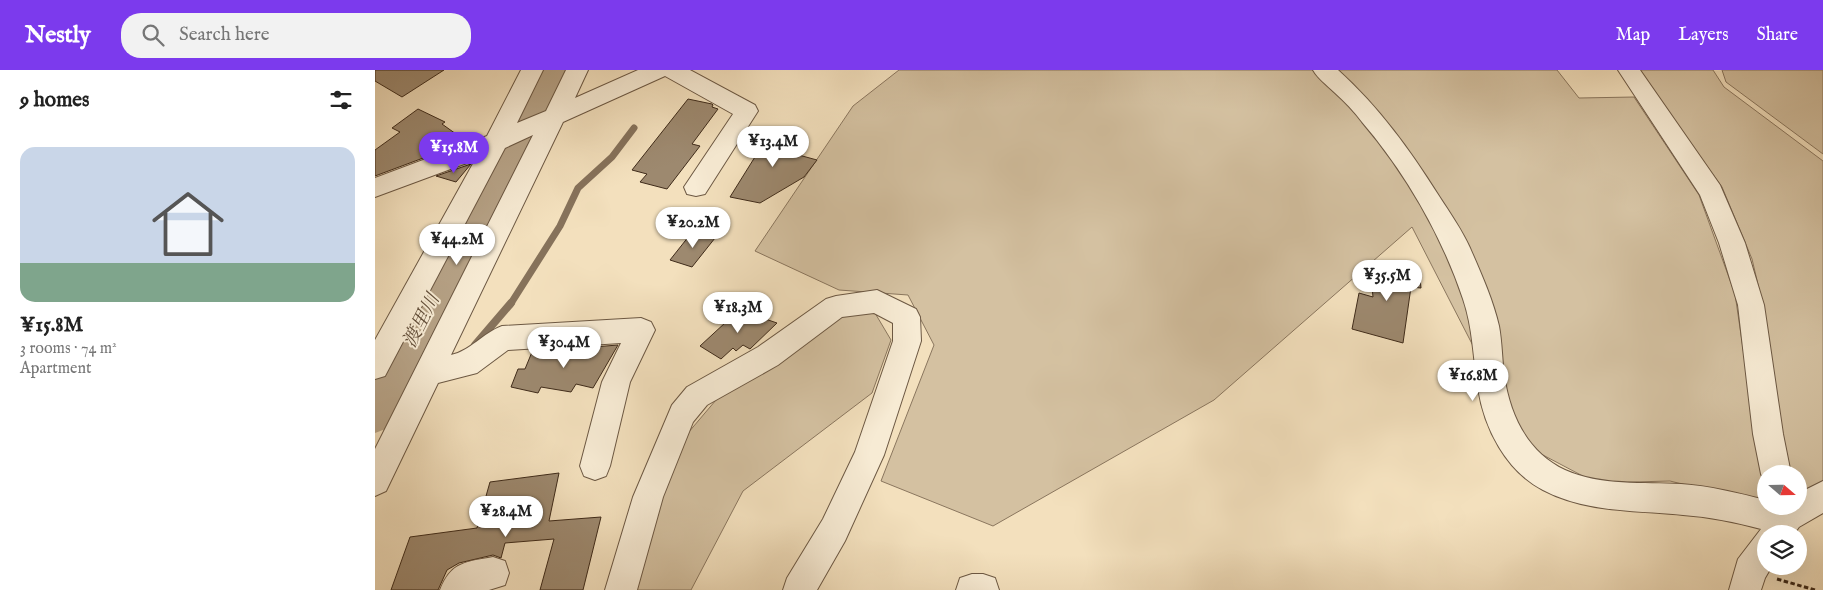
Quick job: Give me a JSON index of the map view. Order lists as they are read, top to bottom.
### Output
{
  "water": ["渡里川"],
  "north": "right",
  "page": {
    "header": "Nestly",
    "search": "Search here",
    "nav": ["Map", "Layers", "Share"],
    "heading": "9 homes",
    "price": [
      "¥13.4M",
      "¥15.8M",
      "¥20.2M",
      "¥44.2M",
      "¥35.5M",
      "¥18.3M",
      "¥30.4M",
      "¥16.8M",
      "¥28.4M"
    ],
    "list": [
      {
        "name": "¥15.8M",
        "note": "3 rooms · 74 m² · Apartment"
      }
    ]
  }
}
